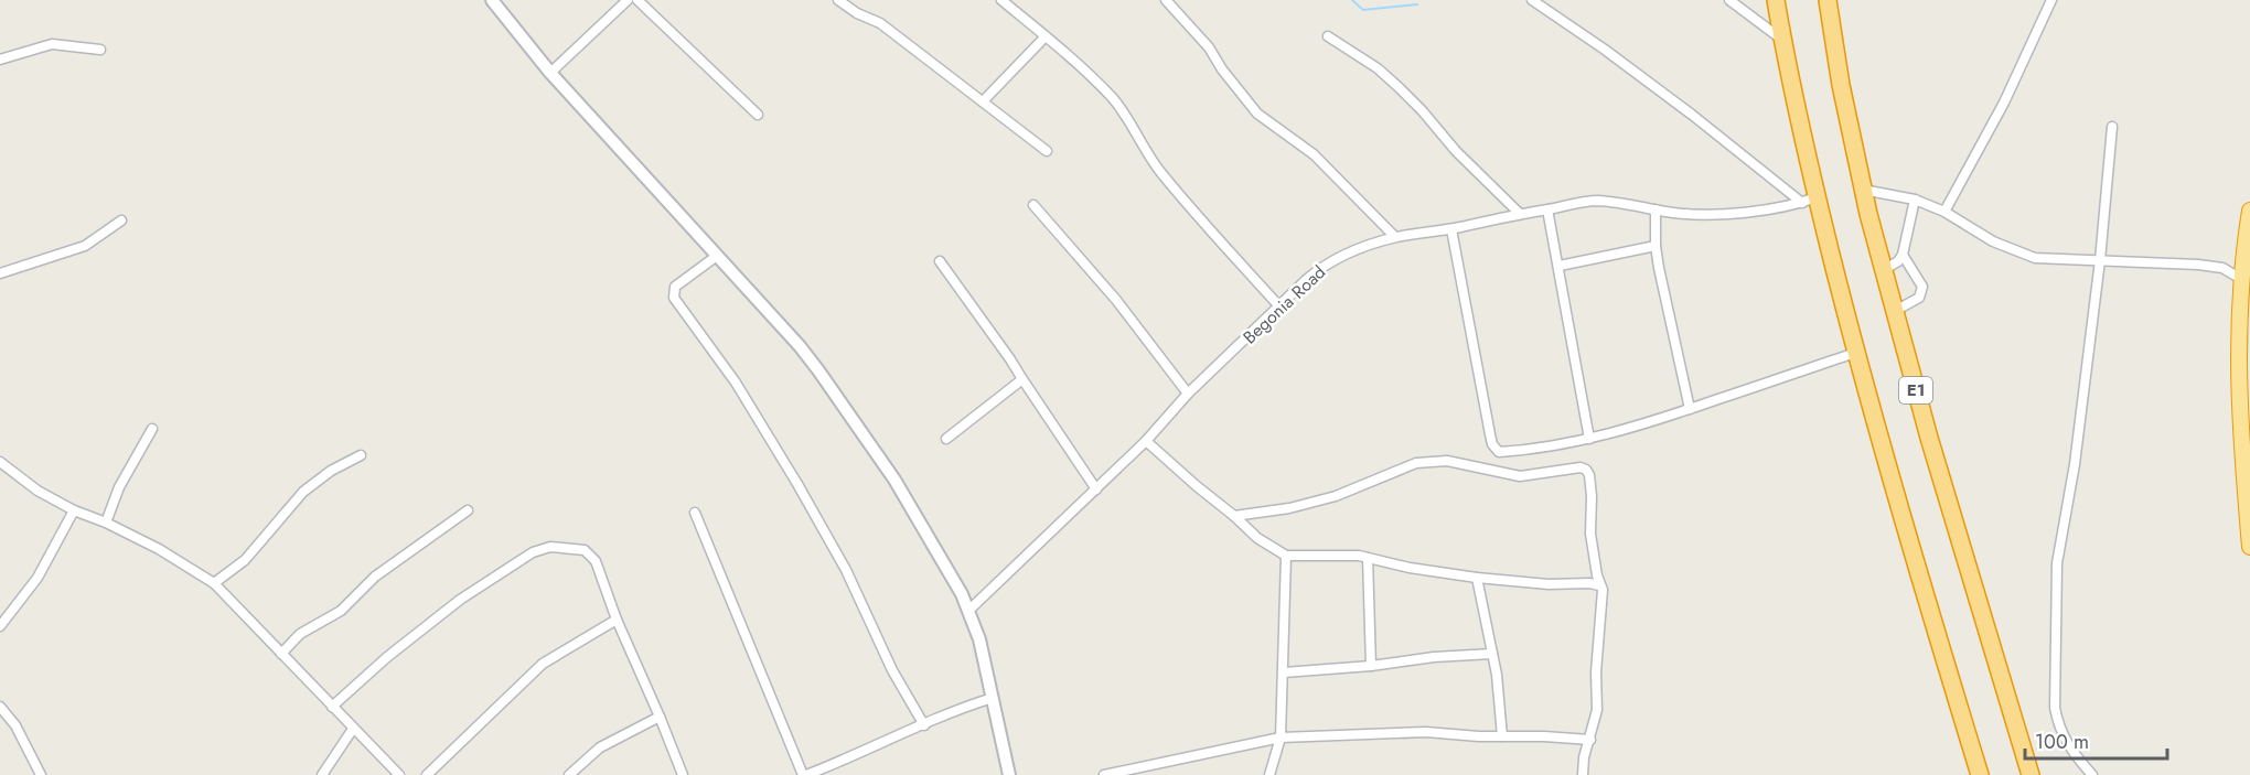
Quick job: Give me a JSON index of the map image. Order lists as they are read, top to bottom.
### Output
{
  "streets": {
    "highway": ["E1"],
    "street": ["Begonia Road"]
  },
  "scale_bar": "100 m"
}
